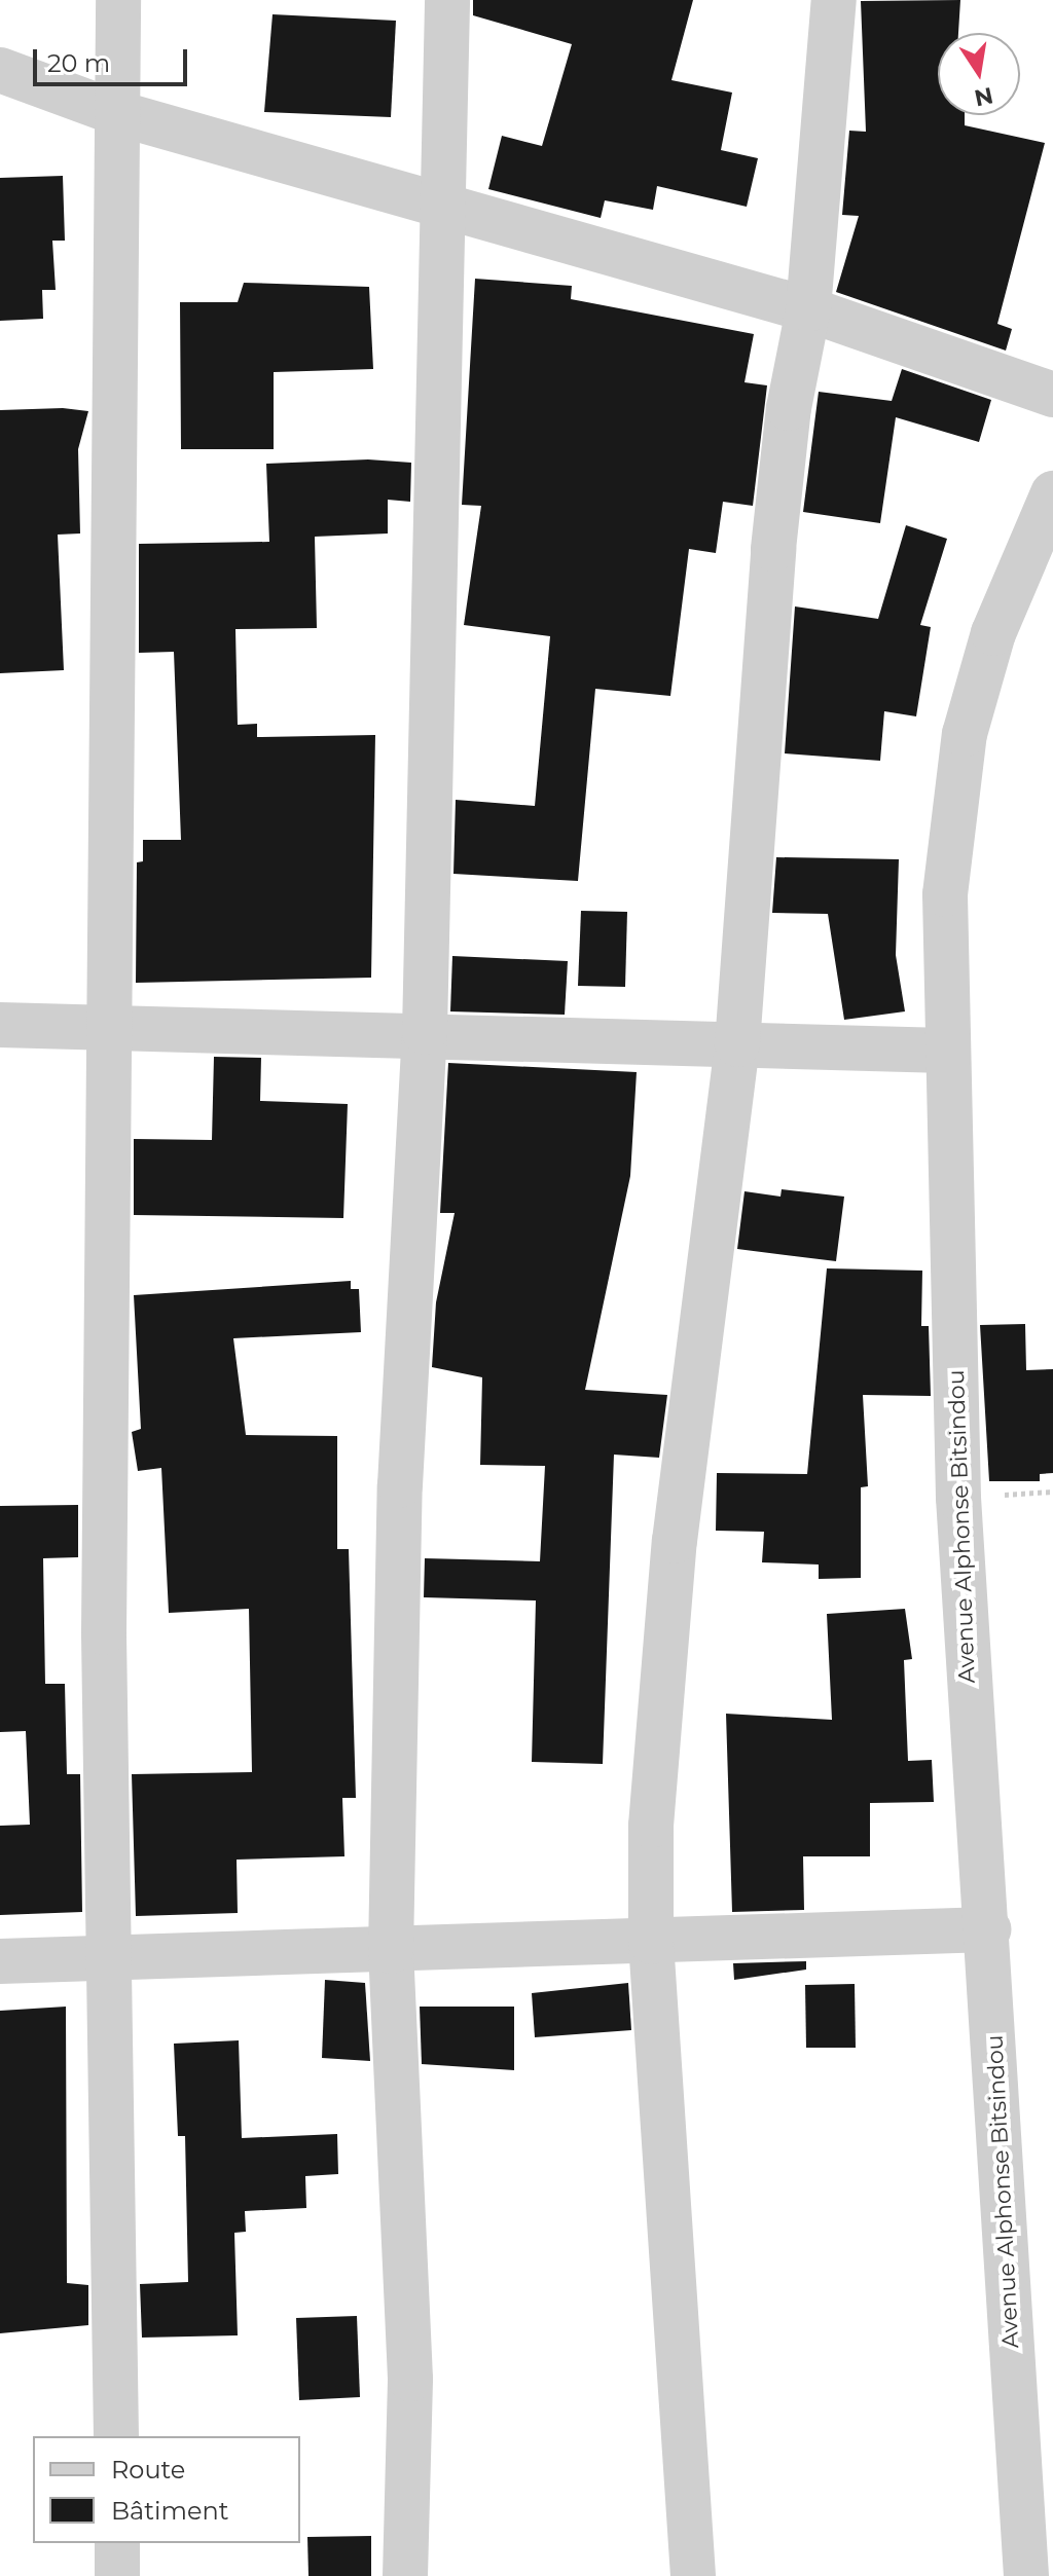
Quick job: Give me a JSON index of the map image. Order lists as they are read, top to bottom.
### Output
{
  "streets": {
    "street": ["Avenue Alphonse Bitsindou"]
  },
  "legend": ["Route", "Bâtiment"],
  "scale_bar": "20 m",
  "north": "bottom"
}
